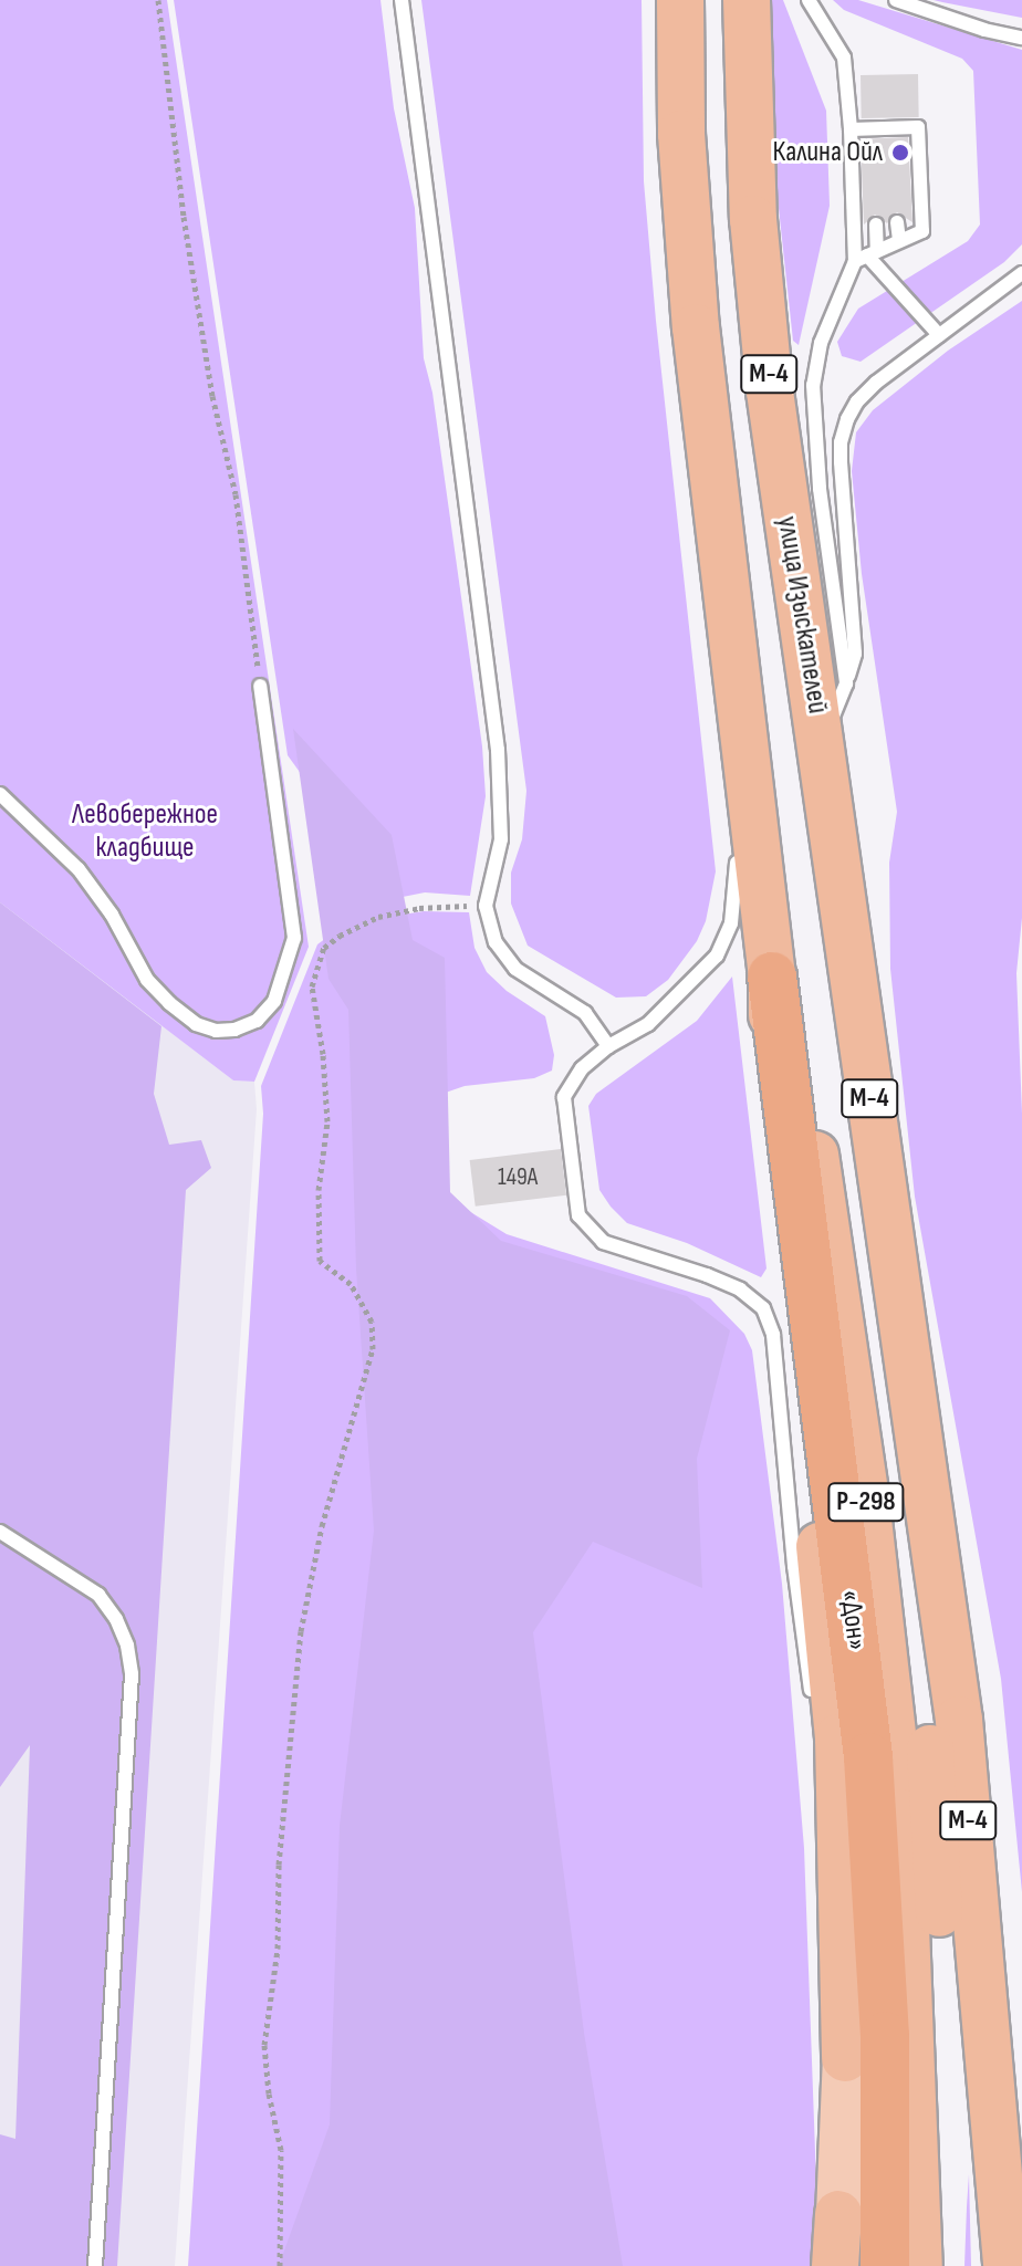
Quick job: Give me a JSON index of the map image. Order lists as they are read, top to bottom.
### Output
{
  "streets": {
    "highway": [
      "М-4",
      "улица Изыскателей",
      "Р-298",
      "«Дон»"
    ]
  },
  "crossings": [
    ["М-4", "улица Изыскателей"],
    ["М-4", "Р-298"],
    ["М-4", "«Дон»"],
    ["улица Изыскателей", "Р-298"],
    ["Р-298", "«Дон»"]
  ],
  "parks": ["Левобережное кладбище"],
  "places": ["Калина Ойл"],
  "house_numbers": ["149А"]
}
